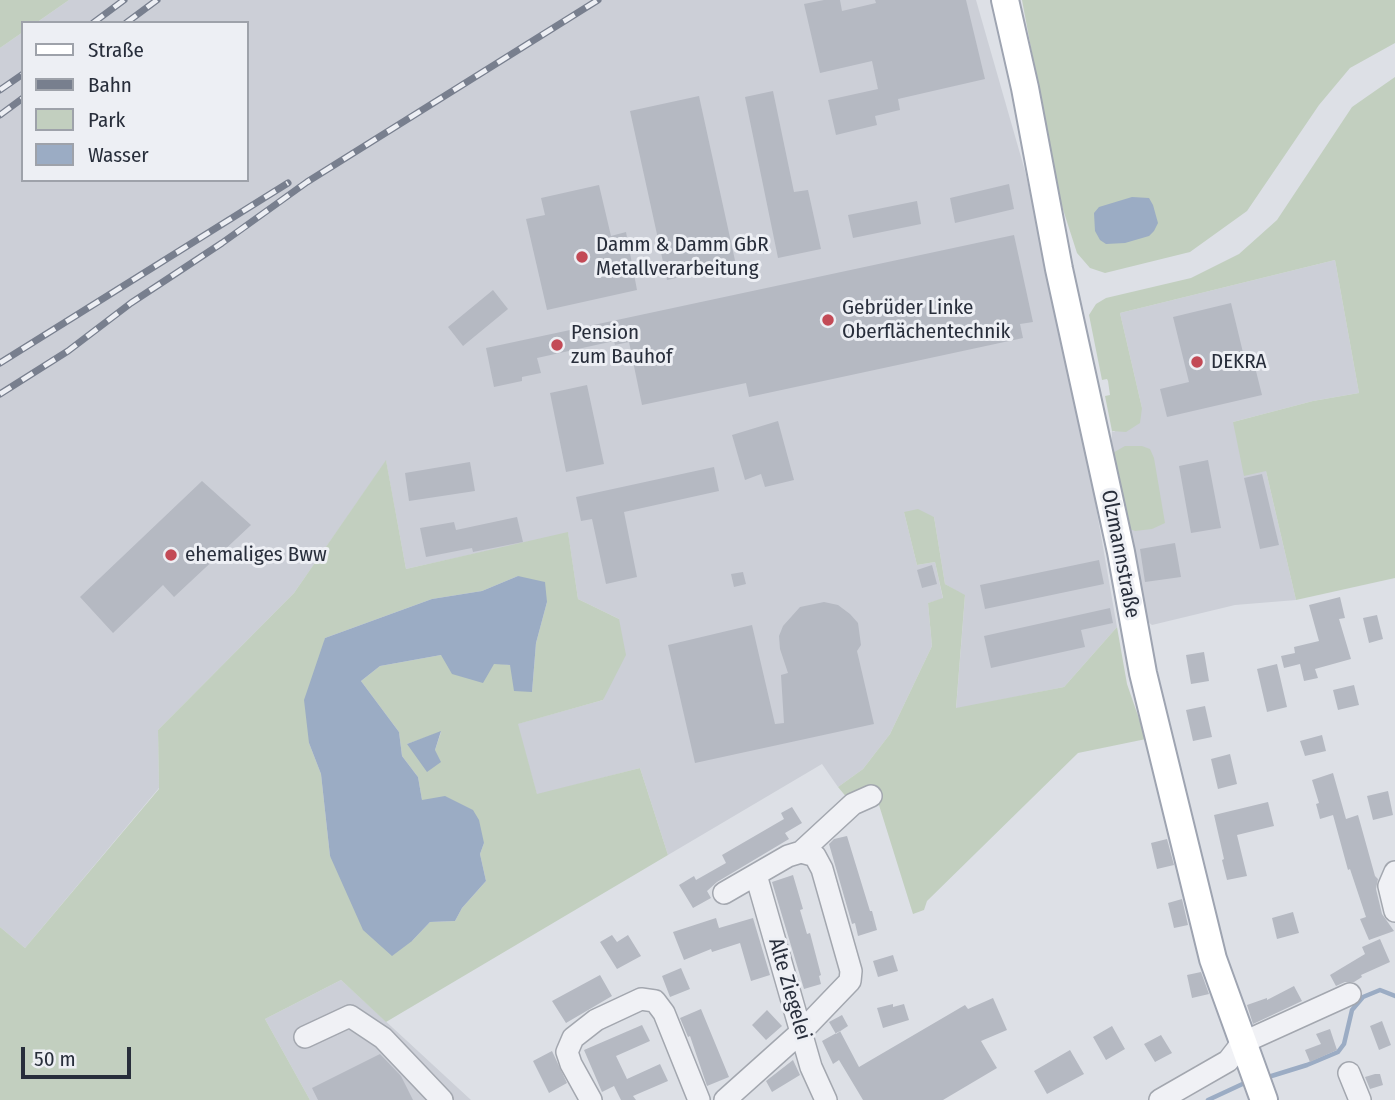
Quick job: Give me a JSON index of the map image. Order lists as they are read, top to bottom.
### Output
{
  "streets": {
    "main road": ["Olzmannstraße"],
    "street": ["Alte Ziegelei"]
  },
  "places": [
    "Damm & Damm GbR Metallverarbeitung",
    "Gebrüder Linke Oberflächentechnik",
    "Pension zum Bauhof",
    "DEKRA",
    "ehemaliges Bww"
  ],
  "legend": [
    "Straße",
    "Bahn",
    "Park",
    "Wasser"
  ],
  "scale_bar": "50 m"
}
